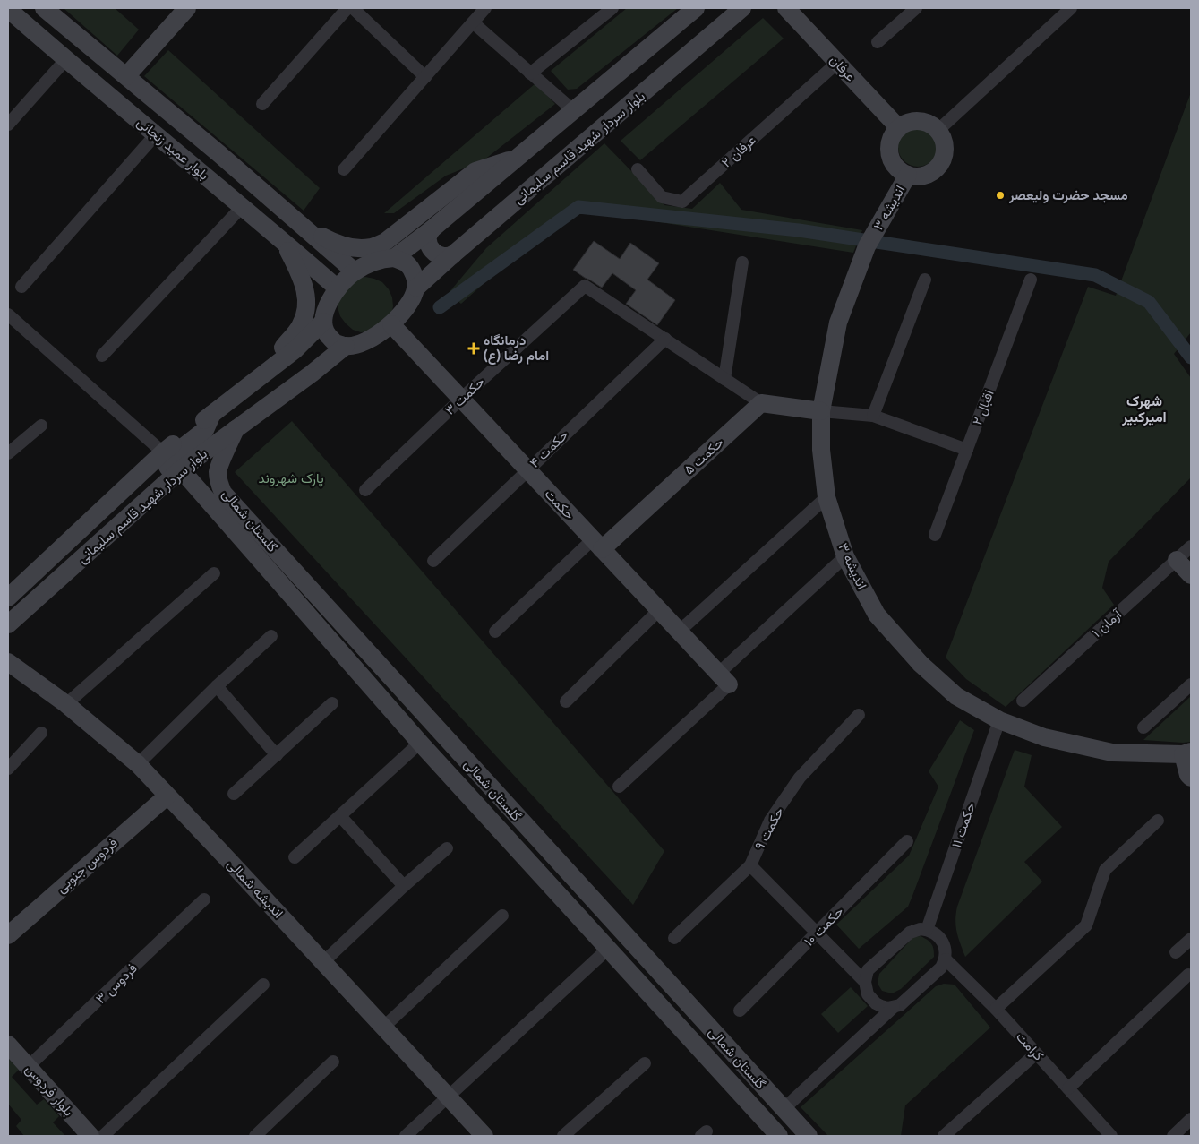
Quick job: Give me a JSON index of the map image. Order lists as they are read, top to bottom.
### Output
{
  "streets": {
    "main road": [
      "عرفان",
      "بلوار سردار شهید قاسم سلیمانی",
      "بلوار عمید زنجانی",
      "اندیشه ۳",
      "حکمت ۵",
      "حکمت",
      "گلستان شمالی",
      "فردوس جنوبی",
      "اندیشه شمالی",
      "بلوار فردوس"
    ],
    "street": [
      "عرفان ۲",
      "حکمت ۳",
      "اقبال ۲",
      "حکمت ۴",
      "آرمان ۱",
      "حکمت ۱۱",
      "حکمت ۹",
      "حکمت ۱۰",
      "فردوس ۳",
      "کرامت"
    ]
  },
  "crossings": [
    ["عرفان", "عرفان ۲"],
    ["عرفان", "اندیشه ۳"],
    ["بلوار سردار شهید قاسم سلیمانی", "بلوار عمید زنجانی"],
    ["بلوار سردار شهید قاسم سلیمانی", "حکمت"],
    ["بلوار سردار شهید قاسم سلیمانی", "گلستان شمالی"],
    ["بلوار عمید زنجانی", "حکمت"],
    ["اندیشه ۳", "حکمت ۱۱"],
    ["حکمت ۳", "حکمت ۴"],
    ["حکمت ۳", "حکمت"],
    ["حکمت ۴", "حکمت"],
    ["حکمت ۵", "حکمت"],
    ["فردوس جنوبی", "اندیشه شمالی"],
    ["فردوس ۳", "بلوار فردوس"]
  ],
  "districts": ["شهرک امیرکبیر"],
  "parks": ["پارک شهروند"],
  "places": {
    "other": ["مسجد حضرت ولیعصر"],
    "health": ["درمانگاه امام رضا (ع)"]
  }
}
